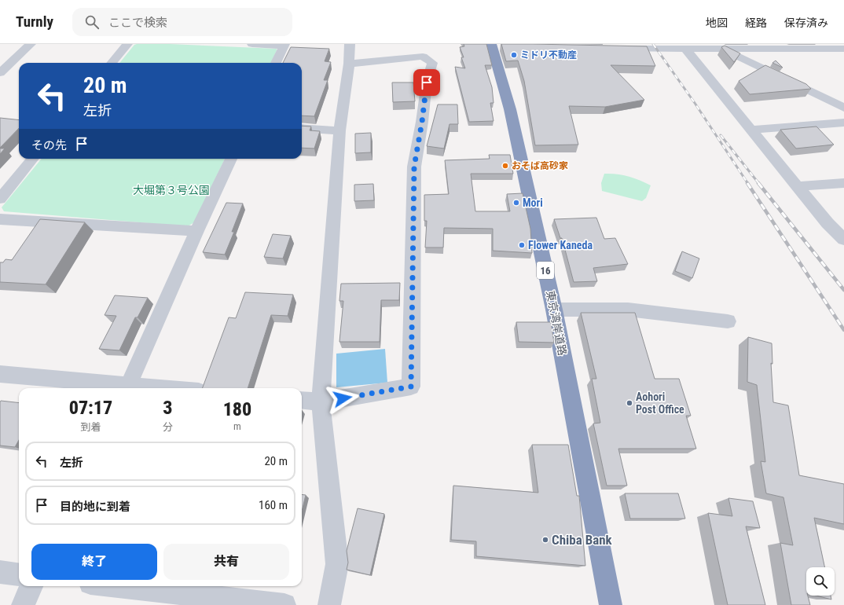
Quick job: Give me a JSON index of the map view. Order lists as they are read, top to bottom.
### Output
{
  "streets": {
    "highway": ["16", "東京湾岸道路"]
  },
  "parks": ["大堀第３号公園"],
  "places": [
    "ミドリ不動産",
    "おそば高砂家",
    "Mori",
    "Flower Kaneda",
    "Aohori Post Office",
    "Chiba Bank"
  ],
  "page": {
    "header": "Turnly",
    "search": "ここで検索",
    "nav": ["地図", "経路", "保存済み"],
    "turn": ["20 m", "左折"],
    "then": "その先",
    "eta": [
      "07:17",
      "到着",
      "3",
      "分",
      "180",
      "m"
    ],
    "list": [
      {
        "name": "左折",
        "value": "20 m"
      },
      {
        "name": "目的地に到着",
        "value": "160 m"
      }
    ],
    "buttons": ["終了", "共有"]
  }
}
